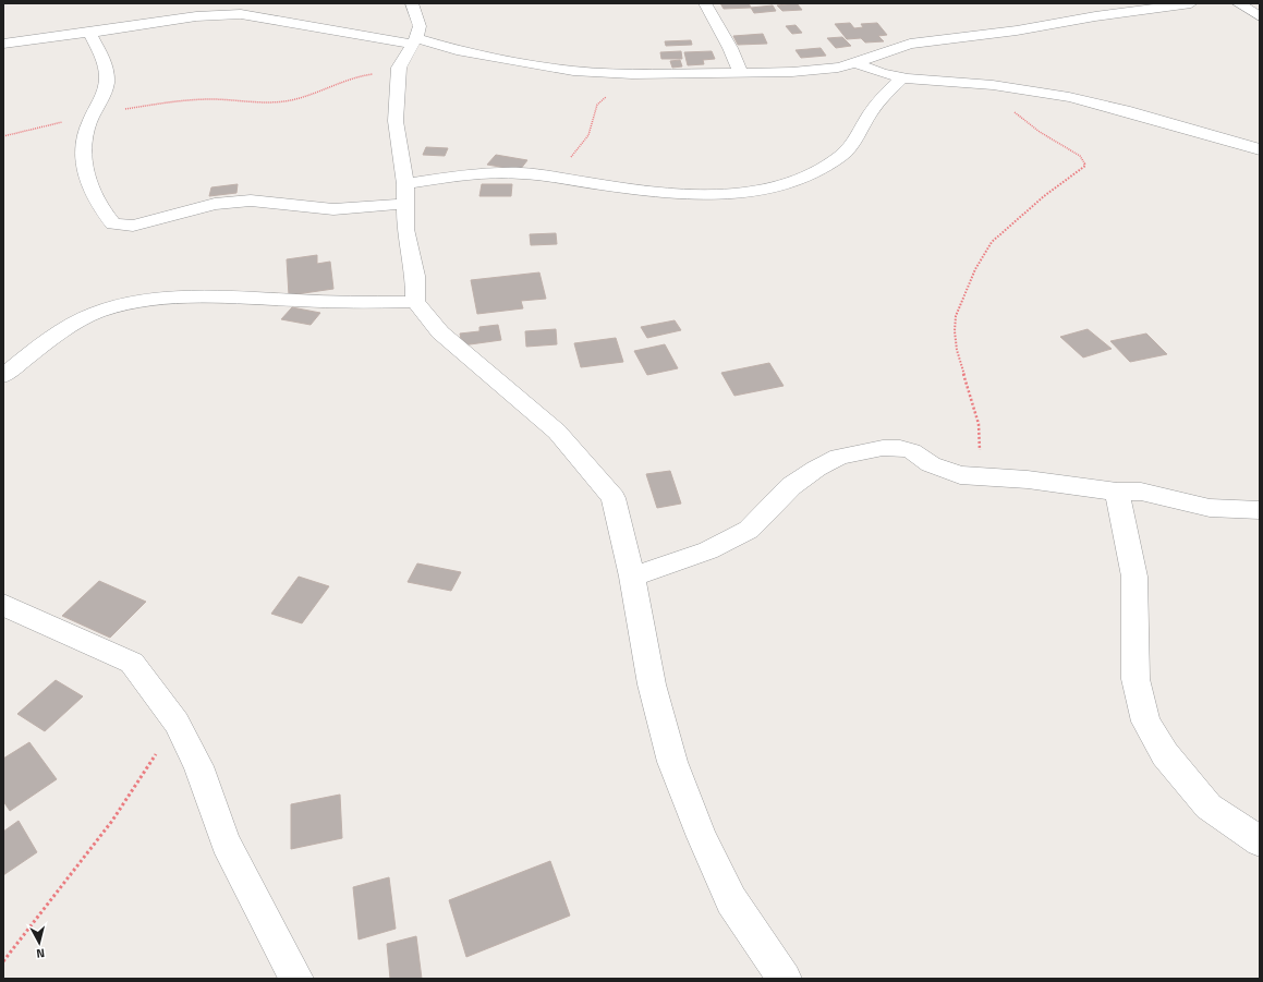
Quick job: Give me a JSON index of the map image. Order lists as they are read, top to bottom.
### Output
{
  "north": "bottom"
}
